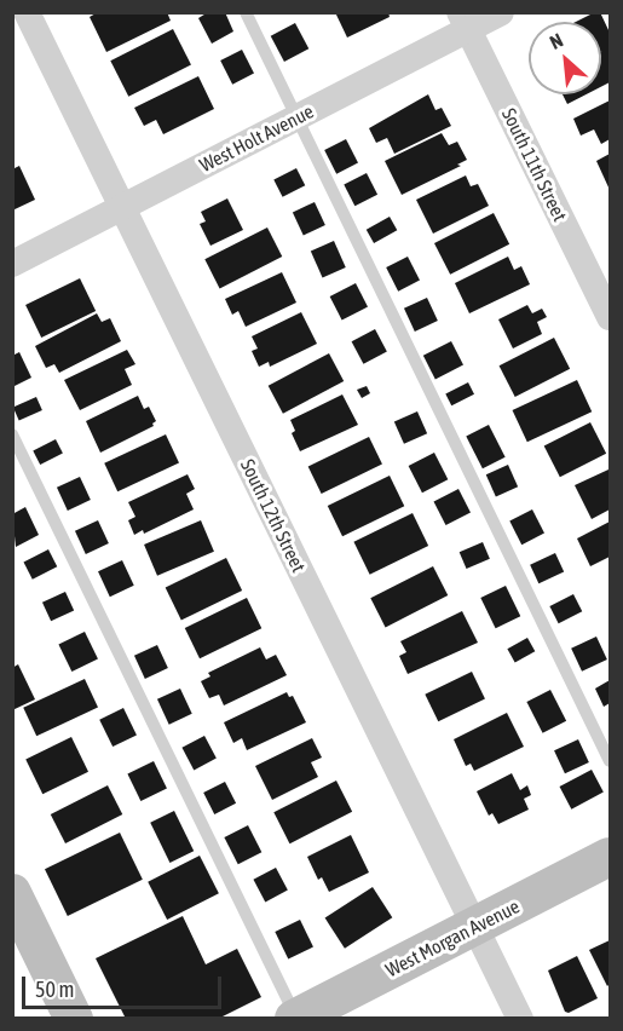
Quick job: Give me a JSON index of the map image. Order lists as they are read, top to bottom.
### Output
{
  "streets": {
    "street": [
      "West Holt Avenue",
      "South 11th Street",
      "South 12th Street",
      "West Morgan Avenue"
    ]
  },
  "crossings": [
    ["West Holt Avenue", "South 11th Street"],
    ["West Holt Avenue", "South 12th Street"],
    ["South 12th Street", "West Morgan Avenue"]
  ],
  "scale_bar": "50 m",
  "north": "top left"
}
